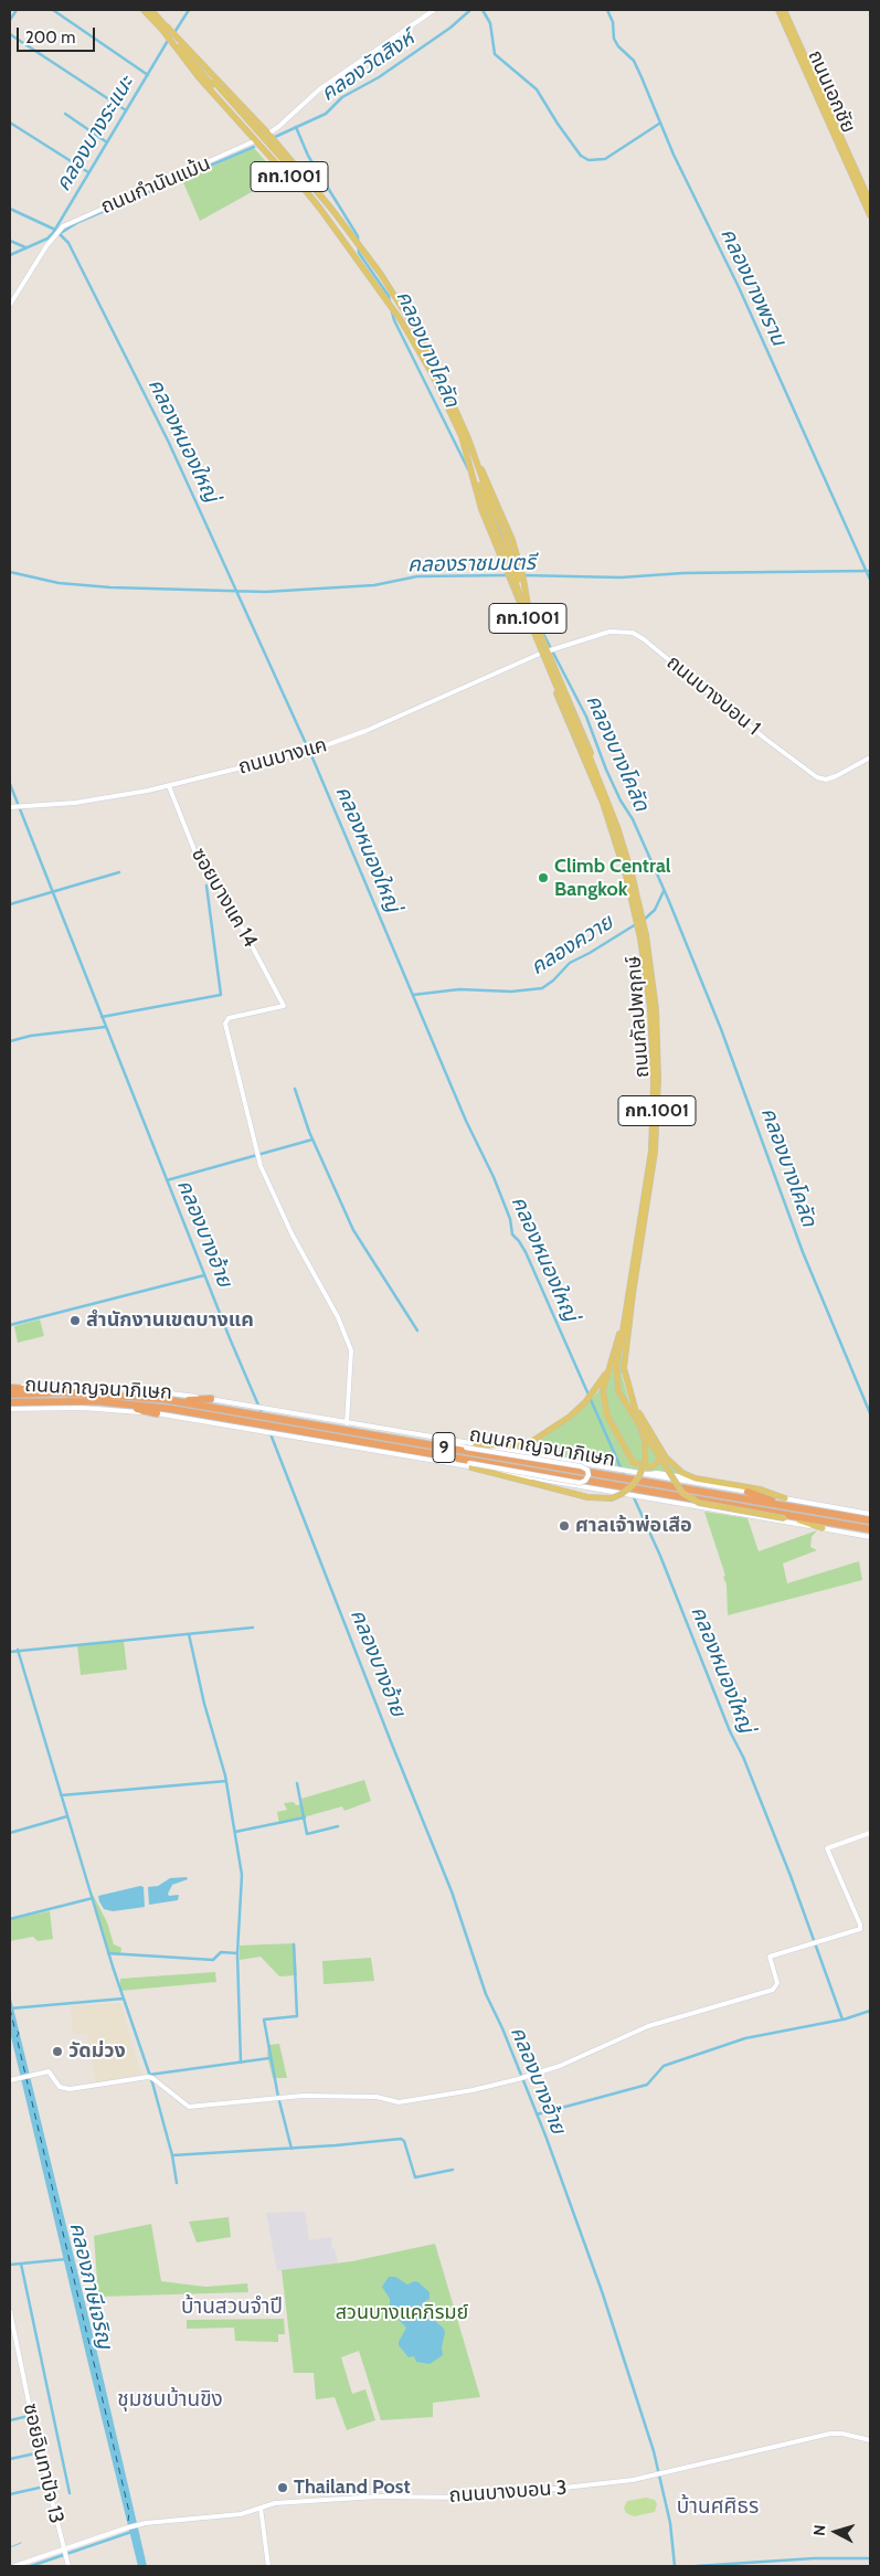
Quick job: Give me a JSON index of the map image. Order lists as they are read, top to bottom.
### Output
{
  "streets": {
    "highway": ["ถนนกาญจนาภิเษก", "9"],
    "main road": [
      "ถนนเอกชัย",
      "กท.1001",
      "ถนนกำนันแม้น",
      "ถนนบางบอน 1",
      "ถนนบางแค",
      "ซอยบางแค 14",
      "ถนนกัลปพฤกษ์",
      "ซอยอินทาปัจ 13",
      "ถนนบางบอน 3"
    ]
  },
  "crossings": [
    ["ถนนกำนันแม้น", "ถนนกัลปพฤกษ์"],
    ["ถนนบางบอน 1", "ถนนบางแค"],
    ["ถนนบางบอน 1", "ถนนกัลปพฤกษ์"],
    ["ถนนบางแค", "ซอยบางแค 14"],
    ["ถนนบางแค", "ถนนกัลปพฤกษ์"],
    ["ซอยอินทาปัจ 13", "ถนนบางบอน 3"]
  ],
  "districts": ["บ้านสวนจำปี", "ชุมชนบ้านขิง", "บ้านศศิธร"],
  "water": [
    "คลองวัดสิงห์",
    "คลองบางระแนะ",
    "คลองบางพราน",
    "คลองบางโคลัด",
    "คลองหนองใหญ่",
    "คลองราชมนตรี",
    "คลองควาย",
    "คลองบางอ้าย",
    "คลองภาษีเจริญ"
  ],
  "parks": ["สวนบางแคภิรมย์"],
  "places": [
    "Climb Central Bangkok",
    "สำนักงานเขตบางแค",
    "ศาลเจ้าพ่อเสือ",
    "วัดม่วง",
    "Thailand Post"
  ],
  "scale_bar": "200 m",
  "north": "left"
}
